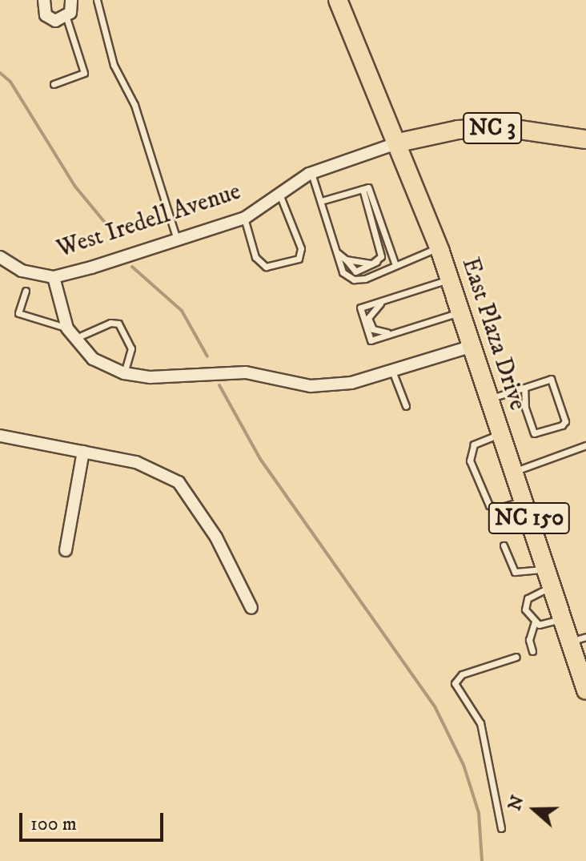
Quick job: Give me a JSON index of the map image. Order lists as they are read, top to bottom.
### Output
{
  "streets": {
    "main road": [
      "NC 3",
      "West Iredell Avenue",
      "East Plaza Drive",
      "NC 150"
    ]
  },
  "crossings": [
    ["West Iredell Avenue", "East Plaza Drive"]
  ],
  "scale_bar": "100 m",
  "north": "left"
}
